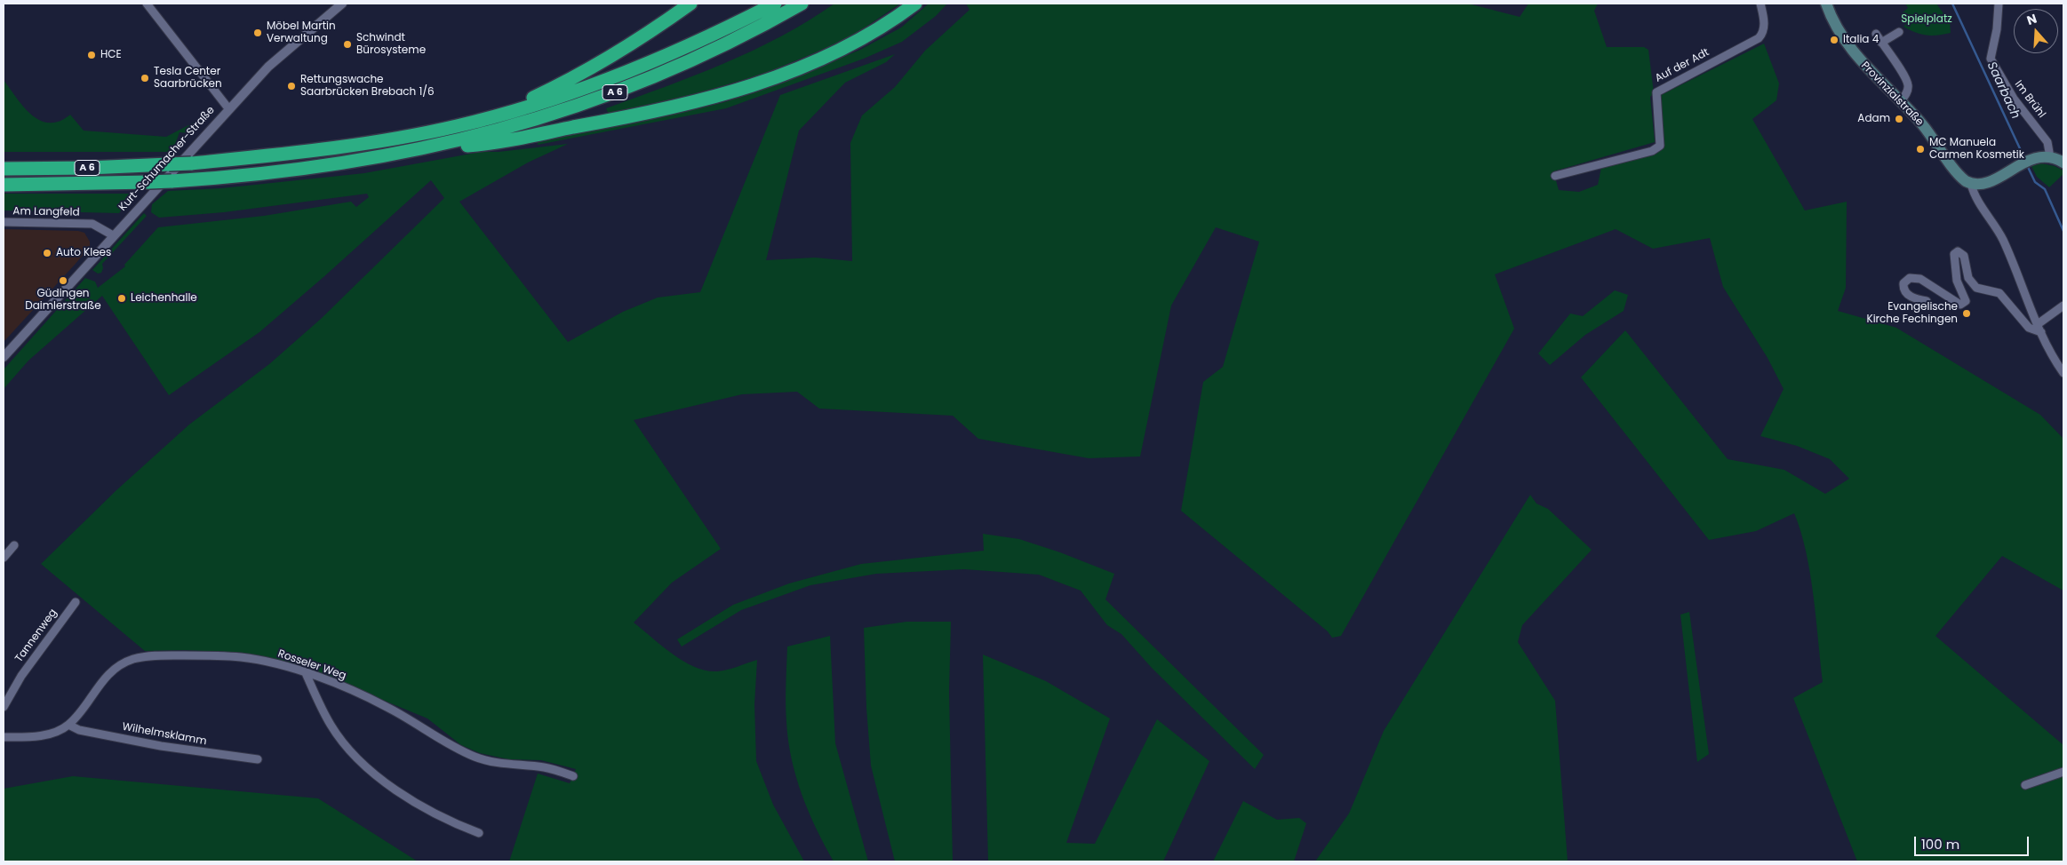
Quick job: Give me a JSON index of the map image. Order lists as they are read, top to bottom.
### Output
{
  "streets": {
    "highway": ["A 6"],
    "main road": ["Provinzialstraße"],
    "street": [
      "Auf der Adt",
      "Im Brühl",
      "Kurt-Schumacher-Straße",
      "Am Langfeld",
      "Tannenweg",
      "Rosseler Weg",
      "Wilhelmsklamm"
    ]
  },
  "crossings": [
    ["Kurt-Schumacher-Straße", "Am Langfeld"],
    ["Rosseler Weg", "Wilhelmsklamm"]
  ],
  "water": ["Saarbach"],
  "parks": ["Spielplatz"],
  "places": [
    "Möbel Martin Verwaltung",
    "Italia 4",
    "Schwindt Bürosysteme",
    "HCE",
    "Tesla Center Saarbrücken",
    "Rettungswache Saarbrücken Brebach 1/6",
    "Adam",
    "MC Manuela Carmen Kosmetik",
    "Auto Klees",
    "Güdingen Daimlerstraße",
    "Leichenhalle",
    "Evangelische Kirche Fechingen"
  ],
  "scale_bar": "100 m",
  "north": "top"
}
